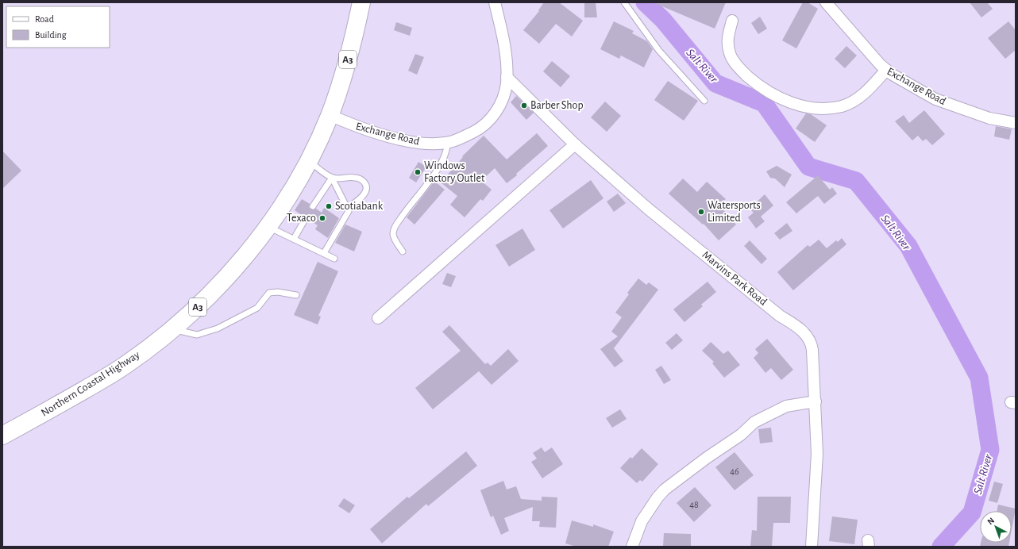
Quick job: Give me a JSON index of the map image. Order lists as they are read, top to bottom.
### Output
{
  "streets": {
    "main road": ["A3", "Northern Coastal Highway"],
    "street": ["Exchange Road", "Marvins Park Road"]
  },
  "crossings": [
    ["Exchange Road", "Marvins Park Road"],
    ["Exchange Road", "Northern Coastal Highway"]
  ],
  "water": ["Salt River"],
  "places": [
    "Barber Shop",
    "Windows Factory Outlet",
    "Scotiabank",
    "Watersports Limited",
    "Texaco"
  ],
  "house_numbers": ["46", "48"],
  "legend": ["Road", "Building"],
  "north": "top left"
}
